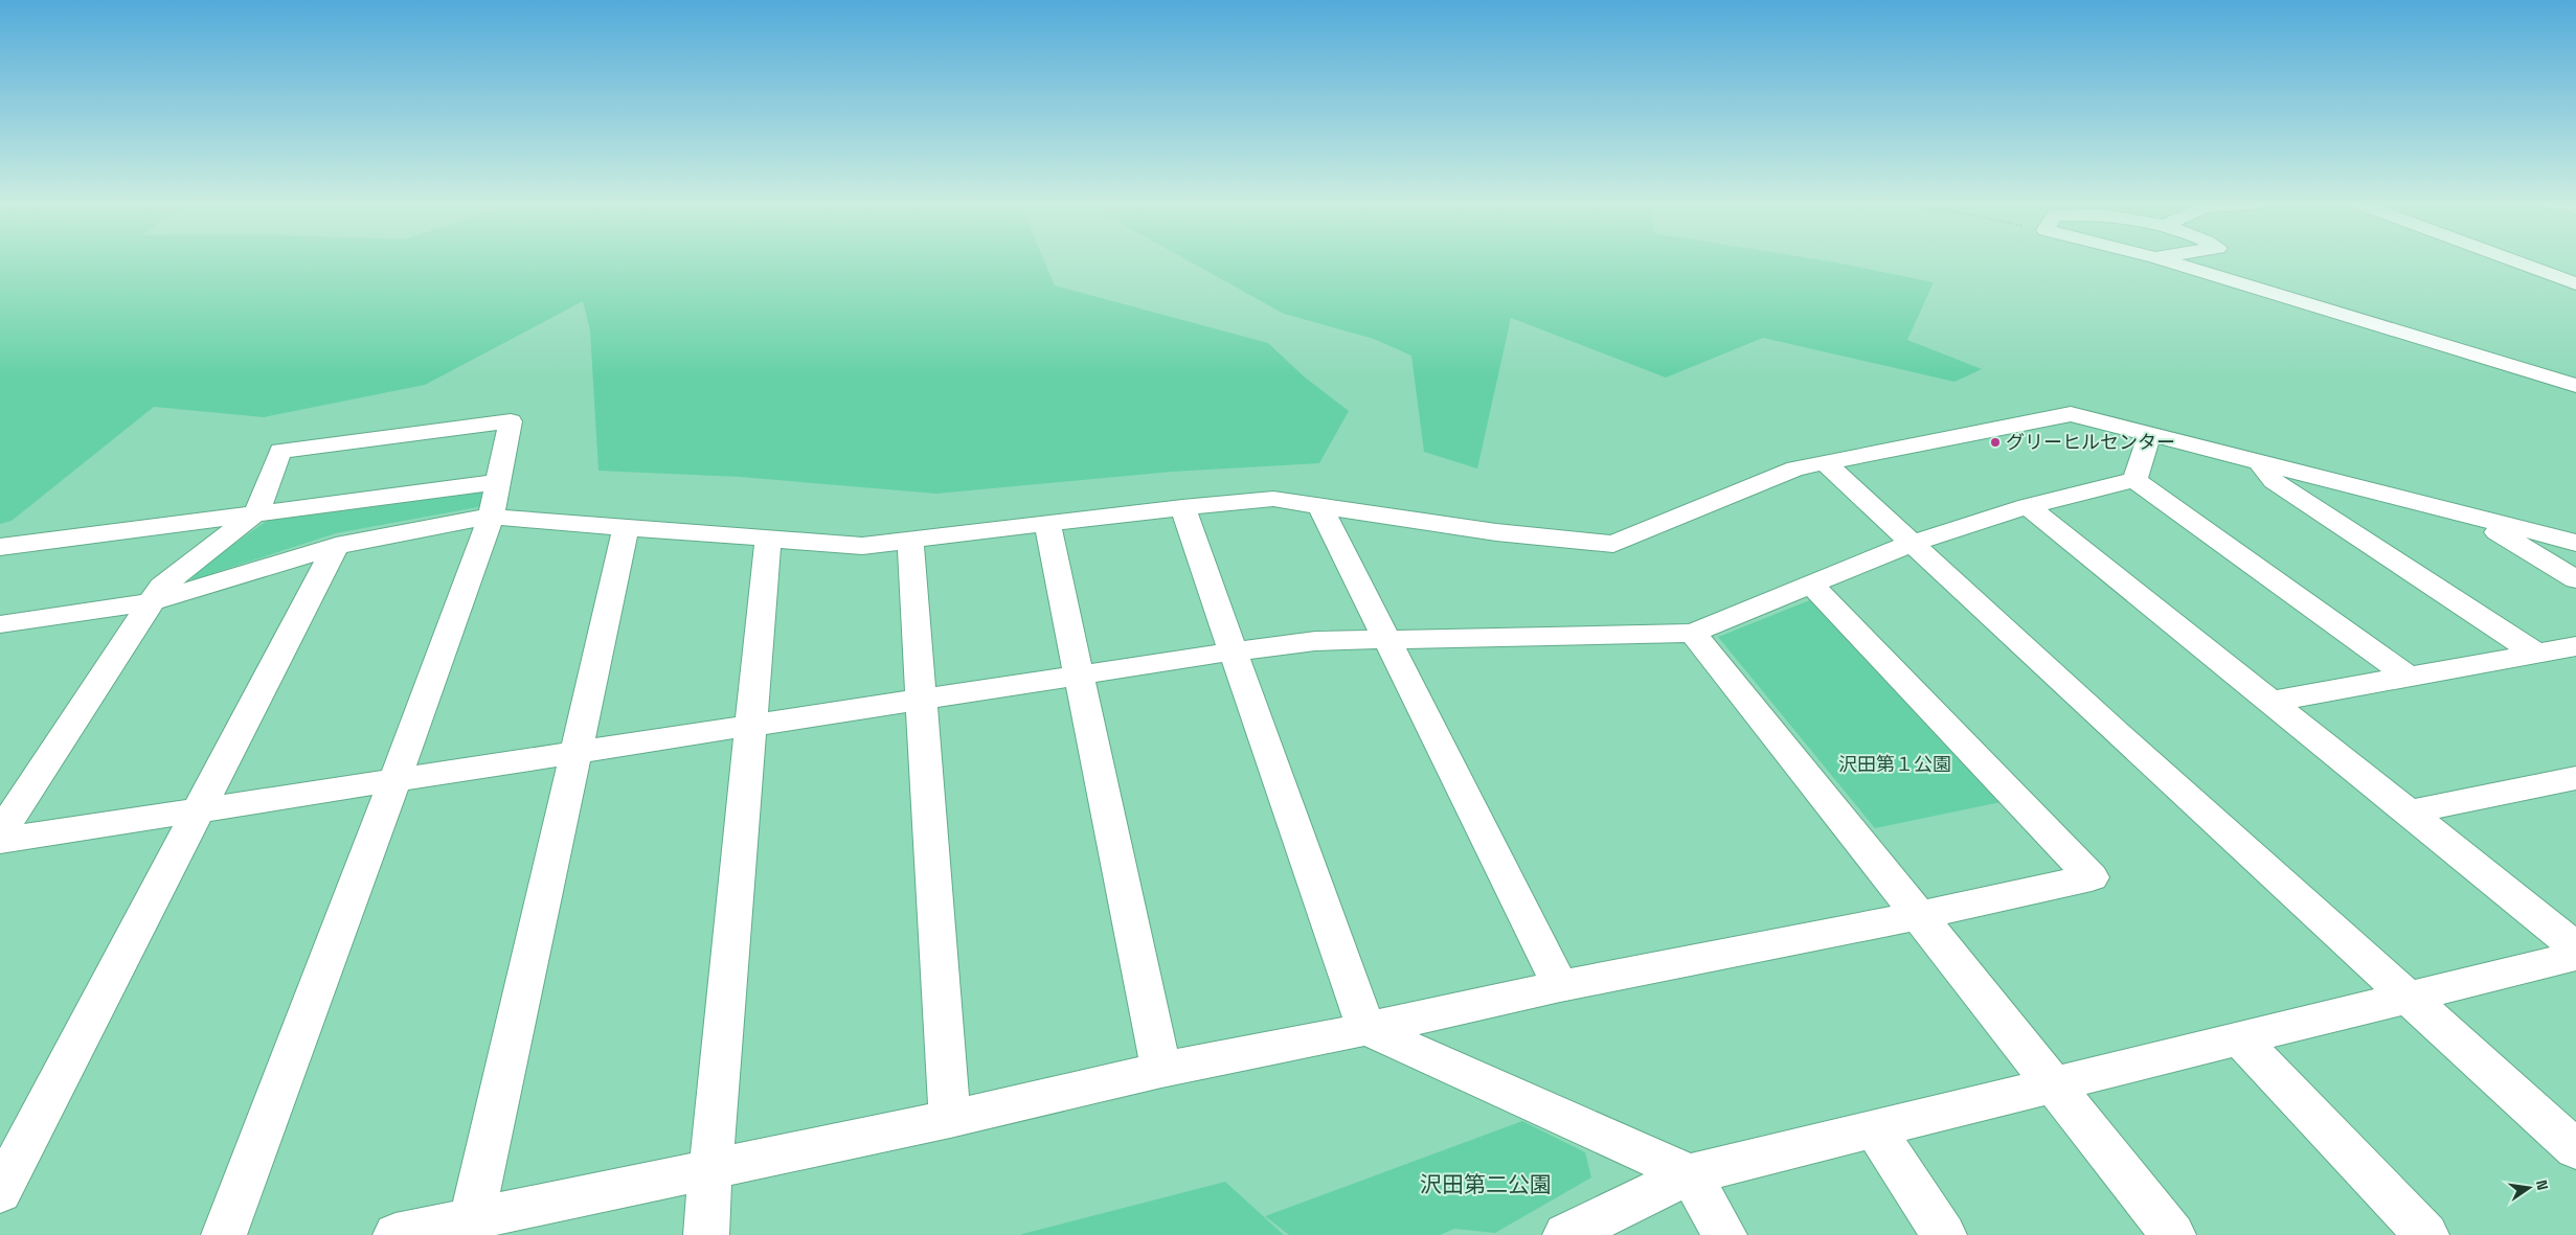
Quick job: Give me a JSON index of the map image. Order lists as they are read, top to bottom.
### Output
{
  "parks": ["沢田第１公園", "沢田第二公園"],
  "places": ["グリーヒルセンター"],
  "north": "right"
}
